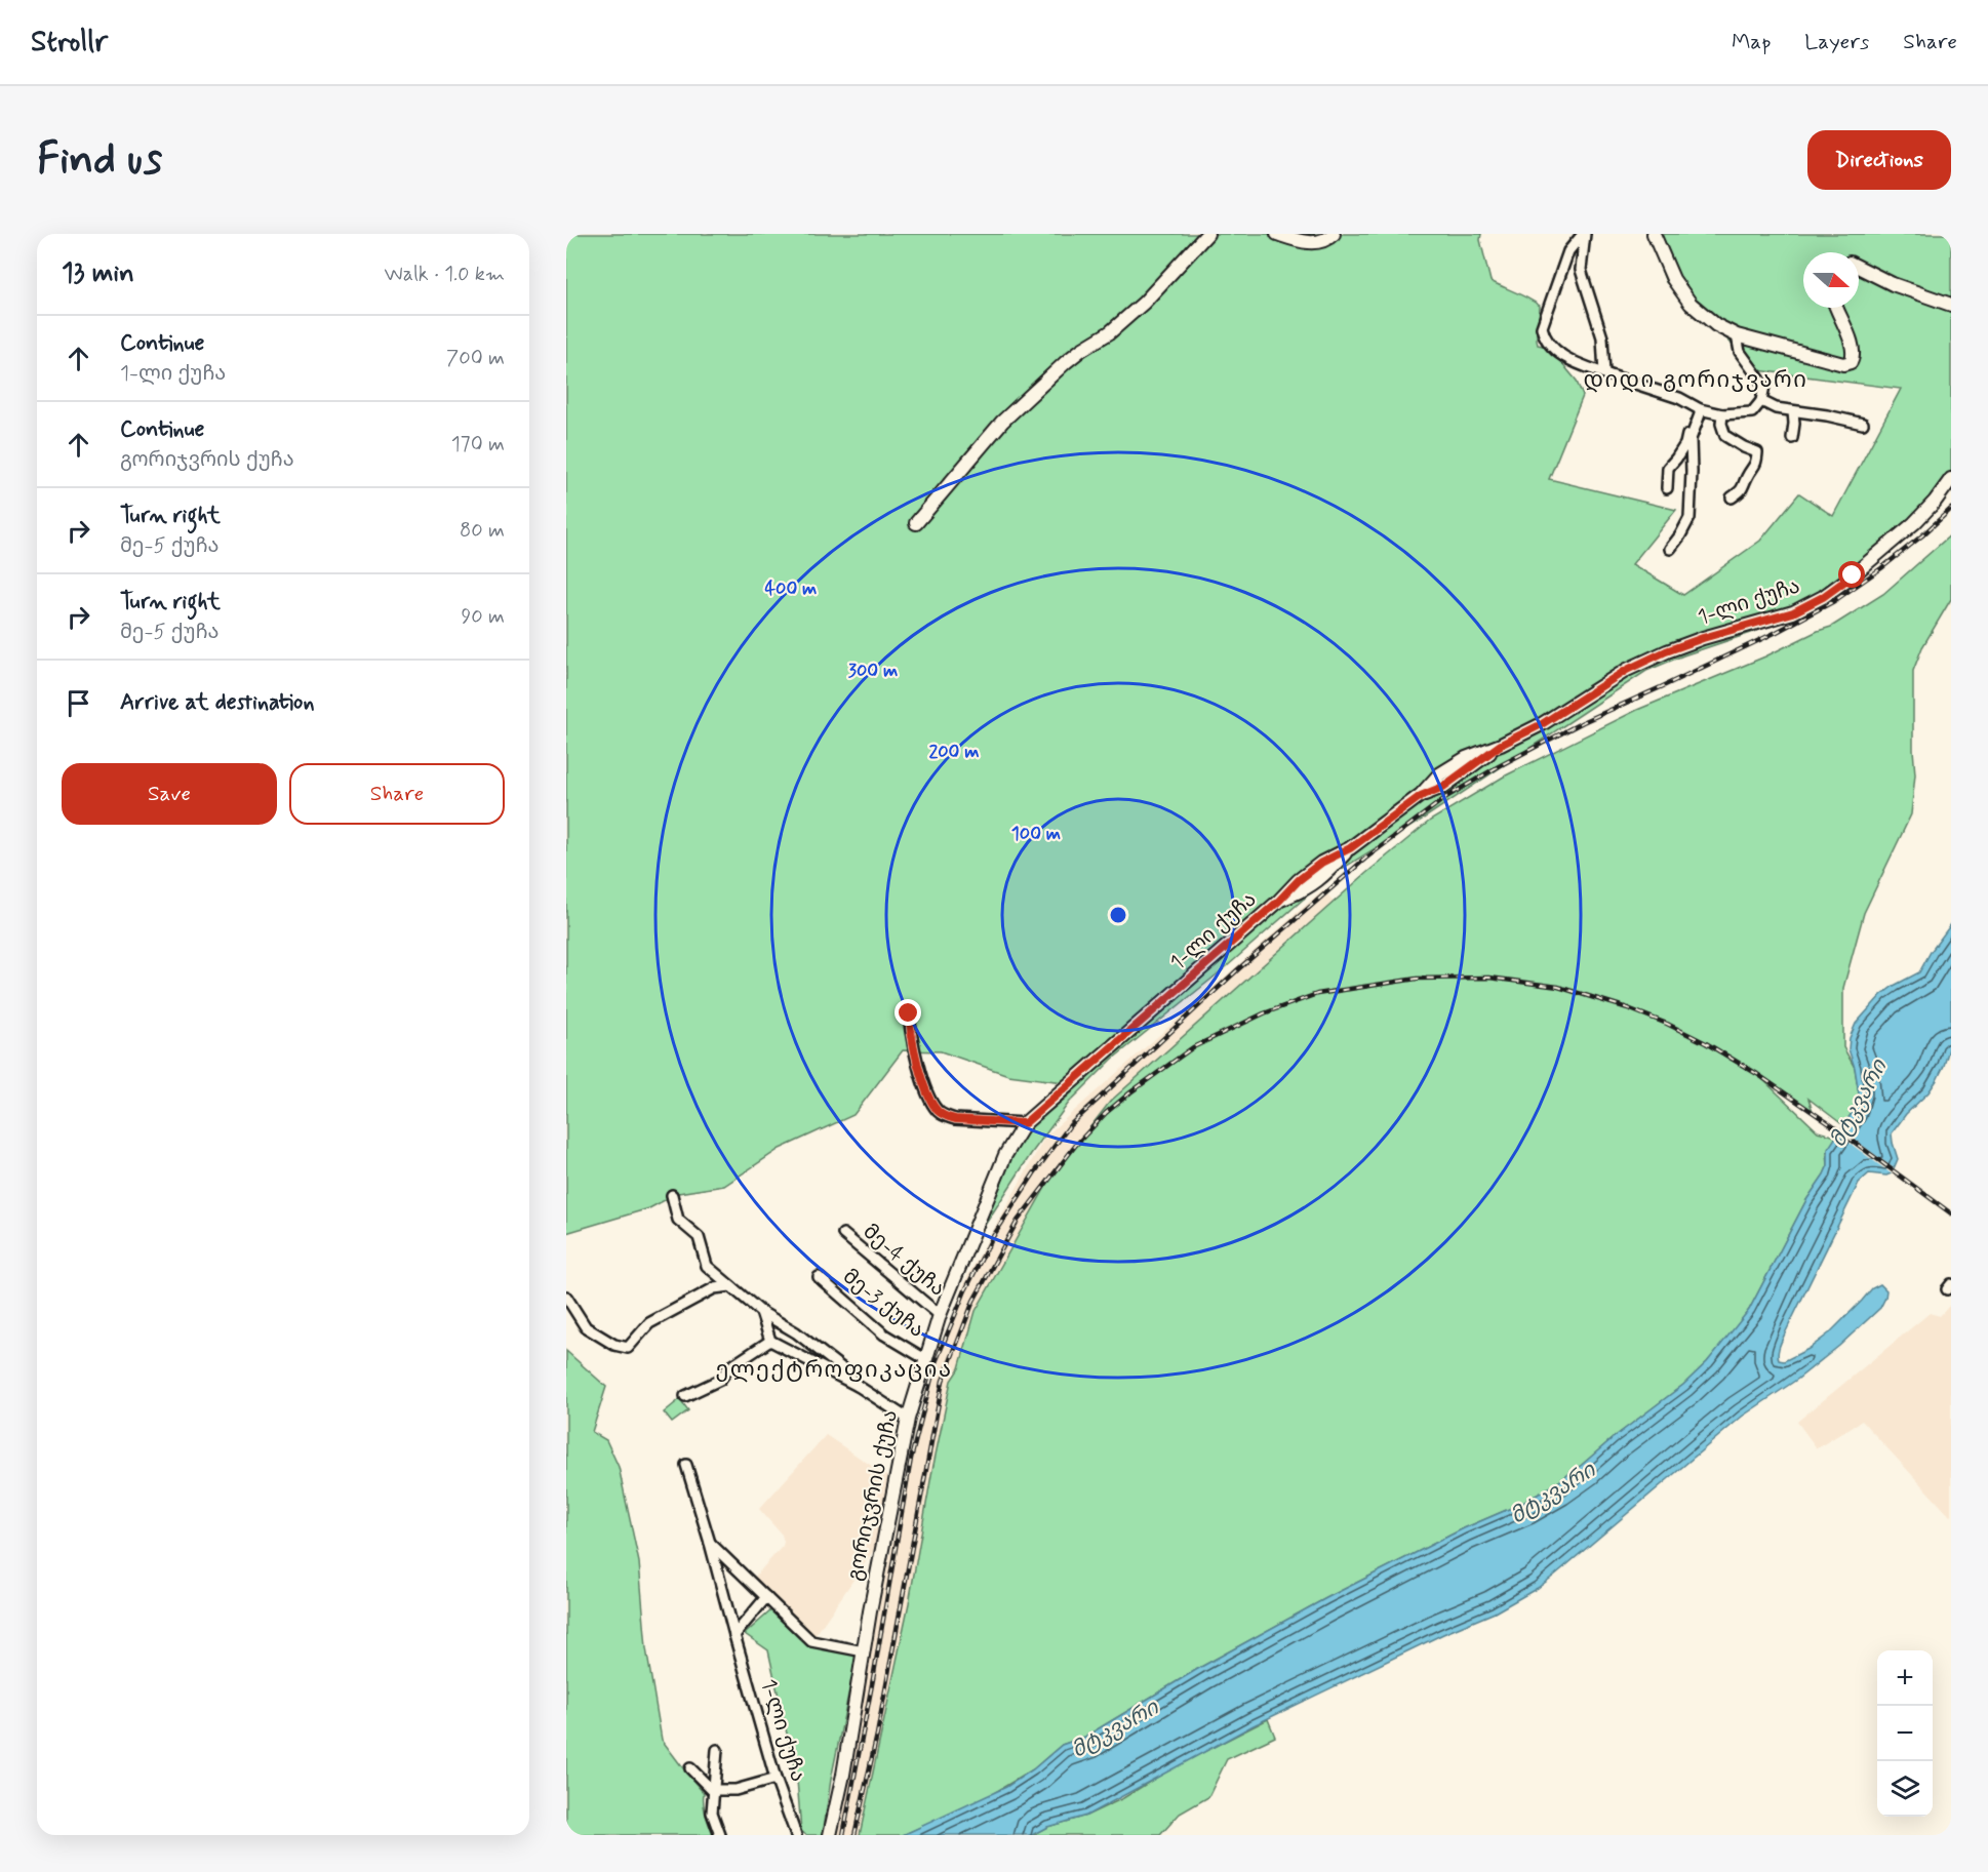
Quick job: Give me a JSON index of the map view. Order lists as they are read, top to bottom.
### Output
{
  "streets": {
    "main road": ["1-ლი ქუჩა", "გორიჯვრის ქუჩა"],
    "street": ["მე-4 ქუჩა", "მე-3 ქუჩა"]
  },
  "crossings": [
    ["1-ლი ქუჩა", "გორიჯვრის ქუჩა"],
    ["მე-4 ქუჩა", "გორიჯვრის ქუჩა"],
    ["მე-3 ქუჩა", "გორიჯვრის ქუჩა"]
  ],
  "districts": ["დიდი გორიჯვარი", "ელექტროფიკაცია"],
  "water": ["მტკვარი"],
  "north": "right",
  "page": {
    "header": "Strollr",
    "nav": ["Map", "Layers", "Share"],
    "buttons": [
      "Directions",
      ["Save", "Share"]
    ],
    "title": "Find us",
    "heading": ["13 min", "Walk · 1.0 km"],
    "list": [
      ["Continue", "1-ლი ქუჩა", "700 m"],
      ["Continue", "გორიჯვრის ქუჩა", "170 m"],
      ["Turn right", "მე-5 ქუჩა", "80 m"],
      ["Turn right", "მე-5 ქუჩა", "90 m"],
      "Arrive at destination"
    ],
    "map_buttons": ["+", "−"]
  },
  "rings": [
    "400 m",
    "300 m",
    "200 m",
    "100 m"
  ]
}
